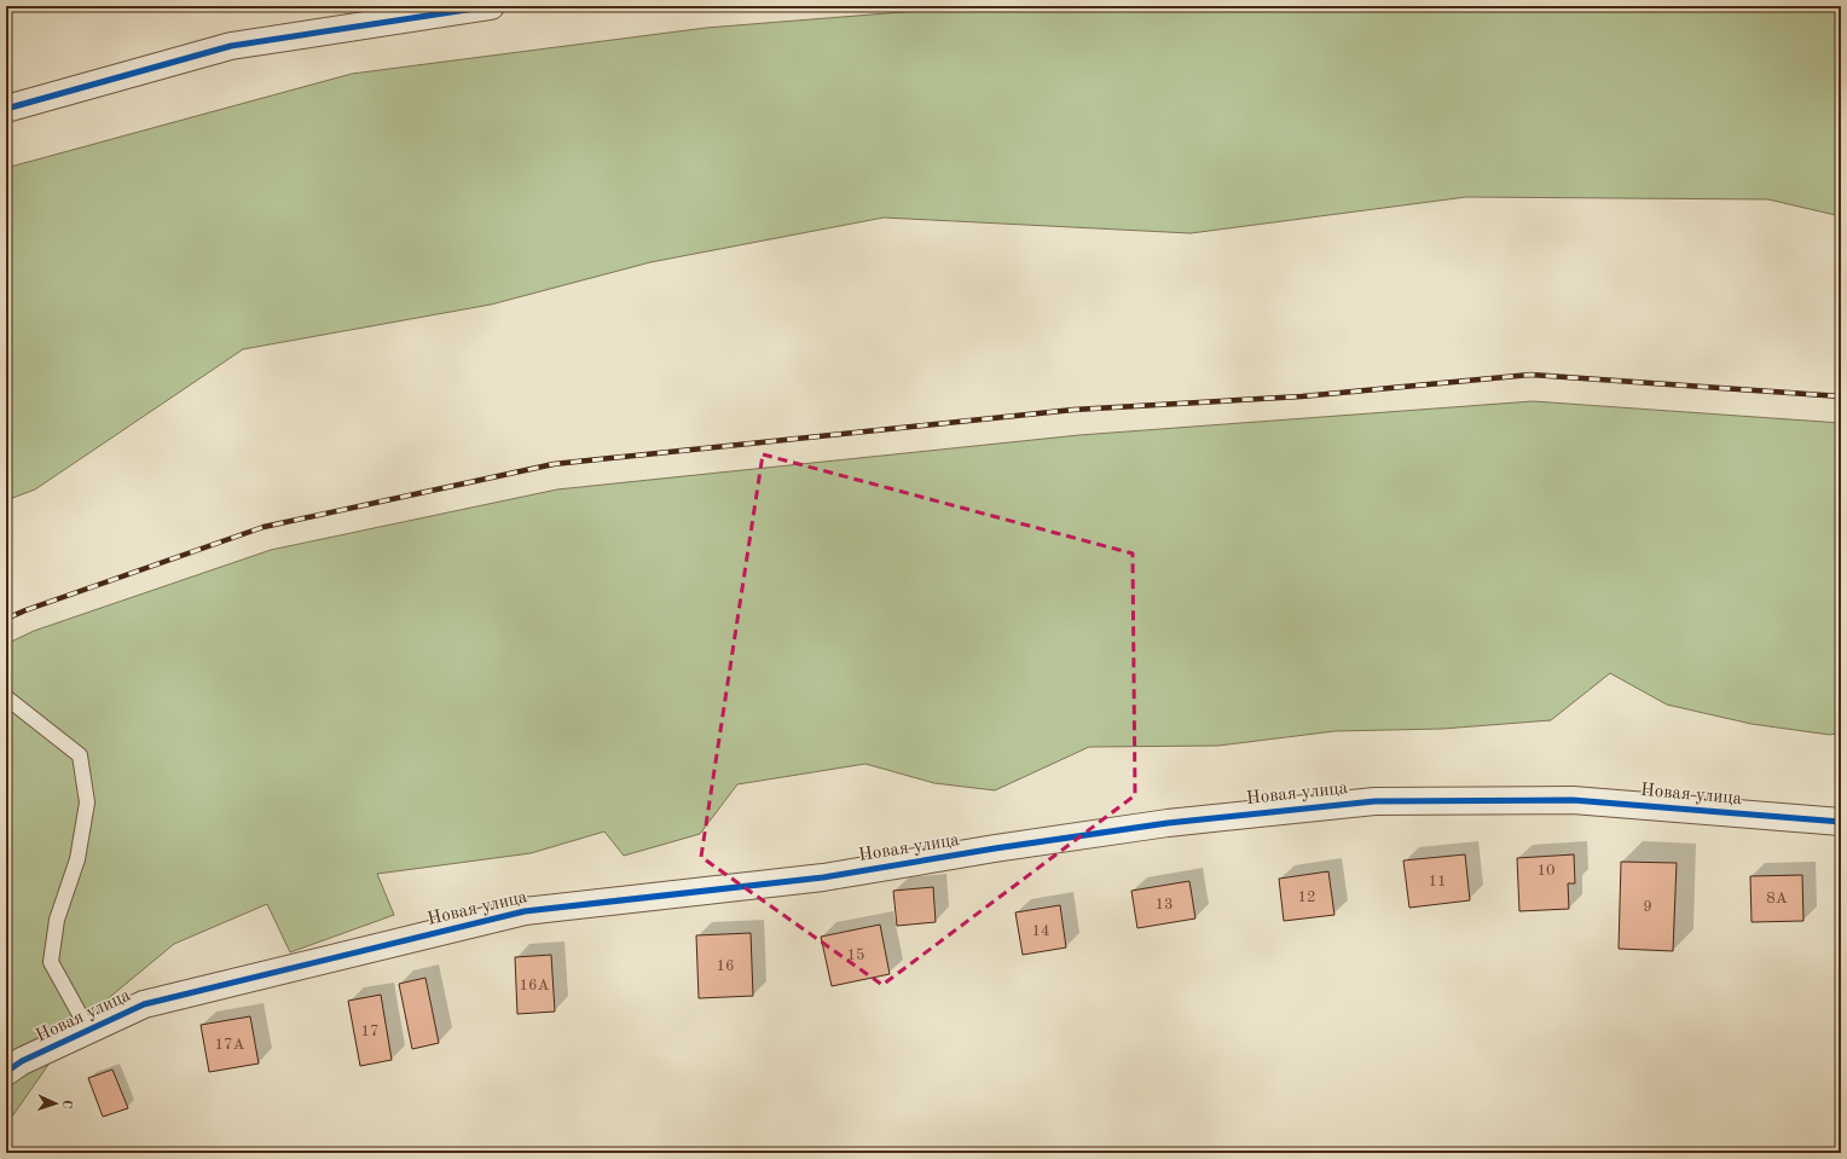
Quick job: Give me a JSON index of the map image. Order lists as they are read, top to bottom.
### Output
{
  "streets": {
    "street": ["Новая улица"]
  },
  "house_numbers": [
    "10",
    "11",
    "12",
    "8А",
    "13",
    "9",
    "14",
    "15",
    "16",
    "16А",
    "17",
    "17А"
  ],
  "north": "right"
}
